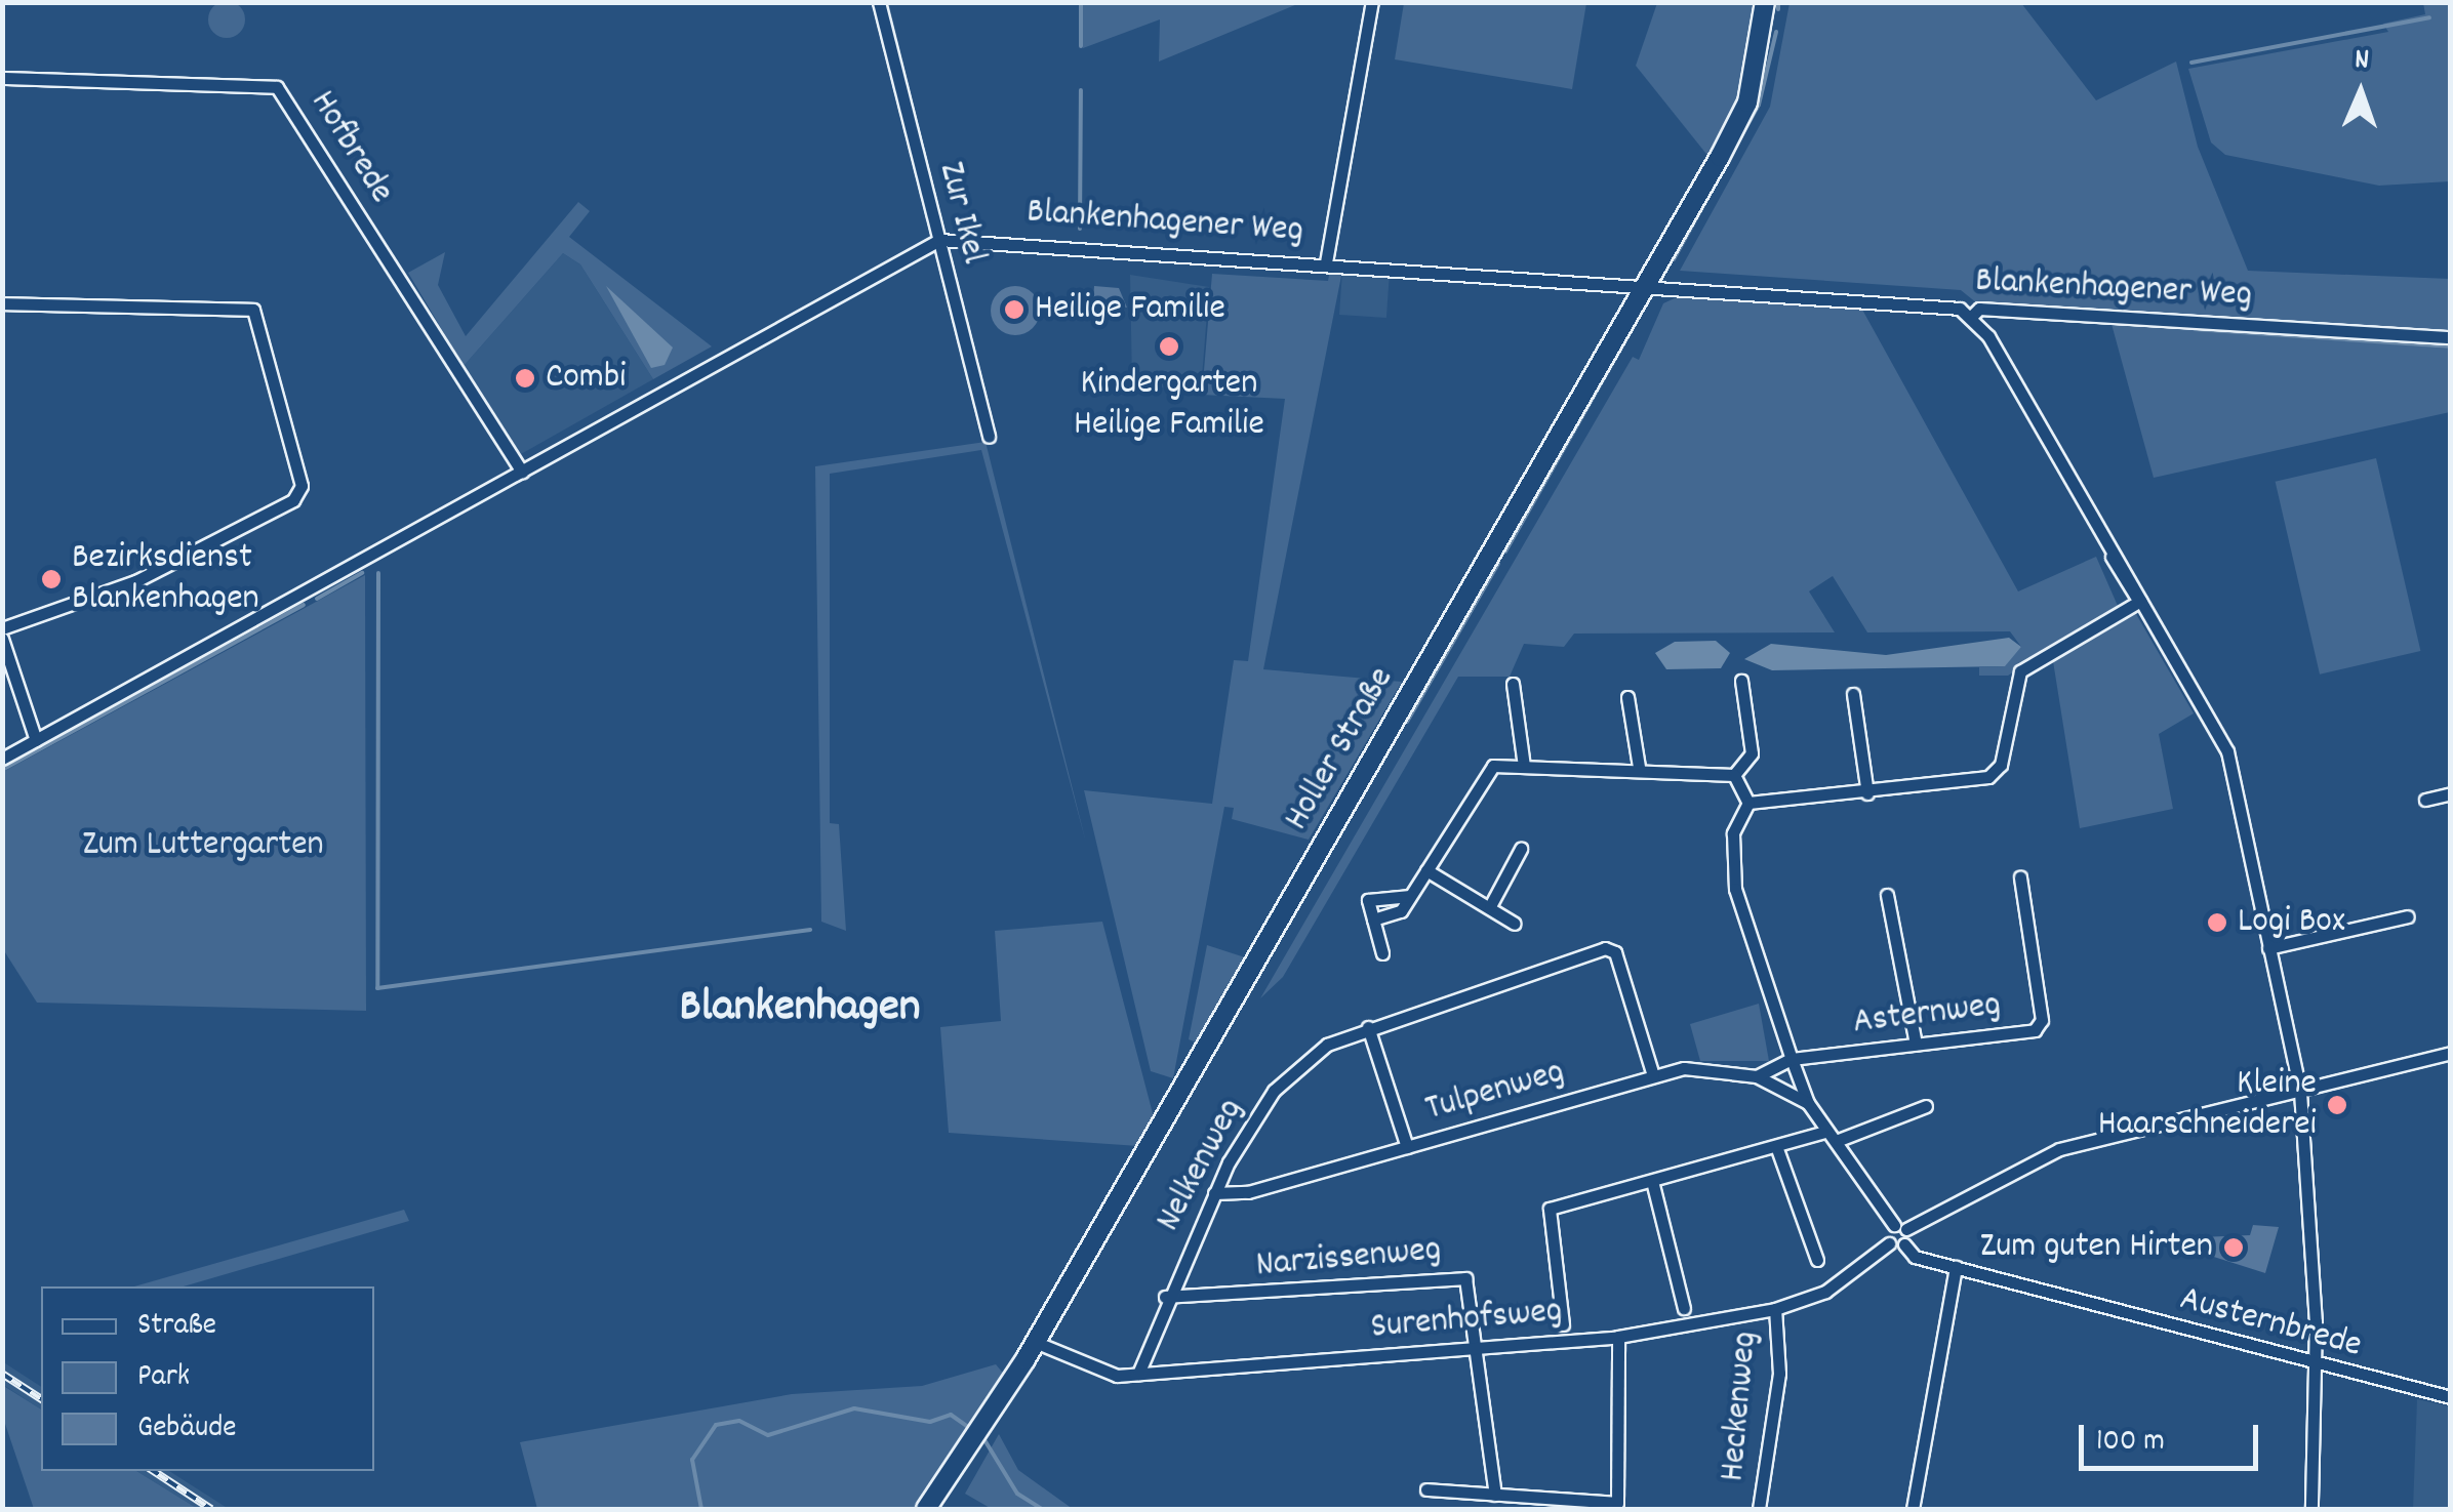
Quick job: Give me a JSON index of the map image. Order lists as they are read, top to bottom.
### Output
{
  "streets": {
    "street": [
      "Hofbrede",
      "Zur Ikel",
      "Blankenhagener Weg",
      "Holler Straße",
      "Asternweg",
      "Tulpenweg",
      "Nelkenweg",
      "Narzissenweg",
      "Surenhofsweg",
      "Austernbrede",
      "Heckenweg"
    ]
  },
  "crossings": [
    ["Zur Ikel", "Blankenhagener Weg"],
    ["Blankenhagener Weg", "Holler Straße"],
    ["Holler Straße", "Surenhofsweg"],
    ["Tulpenweg", "Nelkenweg"],
    ["Nelkenweg", "Narzissenweg"],
    ["Nelkenweg", "Surenhofsweg"],
    ["Narzissenweg", "Surenhofsweg"],
    ["Surenhofsweg", "Austernbrede"],
    ["Surenhofsweg", "Heckenweg"]
  ],
  "districts": ["Blankenhagen"],
  "parks": ["Zum Luttergarten"],
  "places": [
    "Heilige Familie",
    "Kindergarten Heilige Familie",
    "Combi",
    "Bezirksdienst Blankenhagen",
    "Logi Box",
    "Kleine Haarschneiderei",
    "Zum guten Hirten"
  ],
  "legend": ["Straße", "Park", "Gebäude"],
  "scale_bar": "100 m",
  "north": "top"
}
